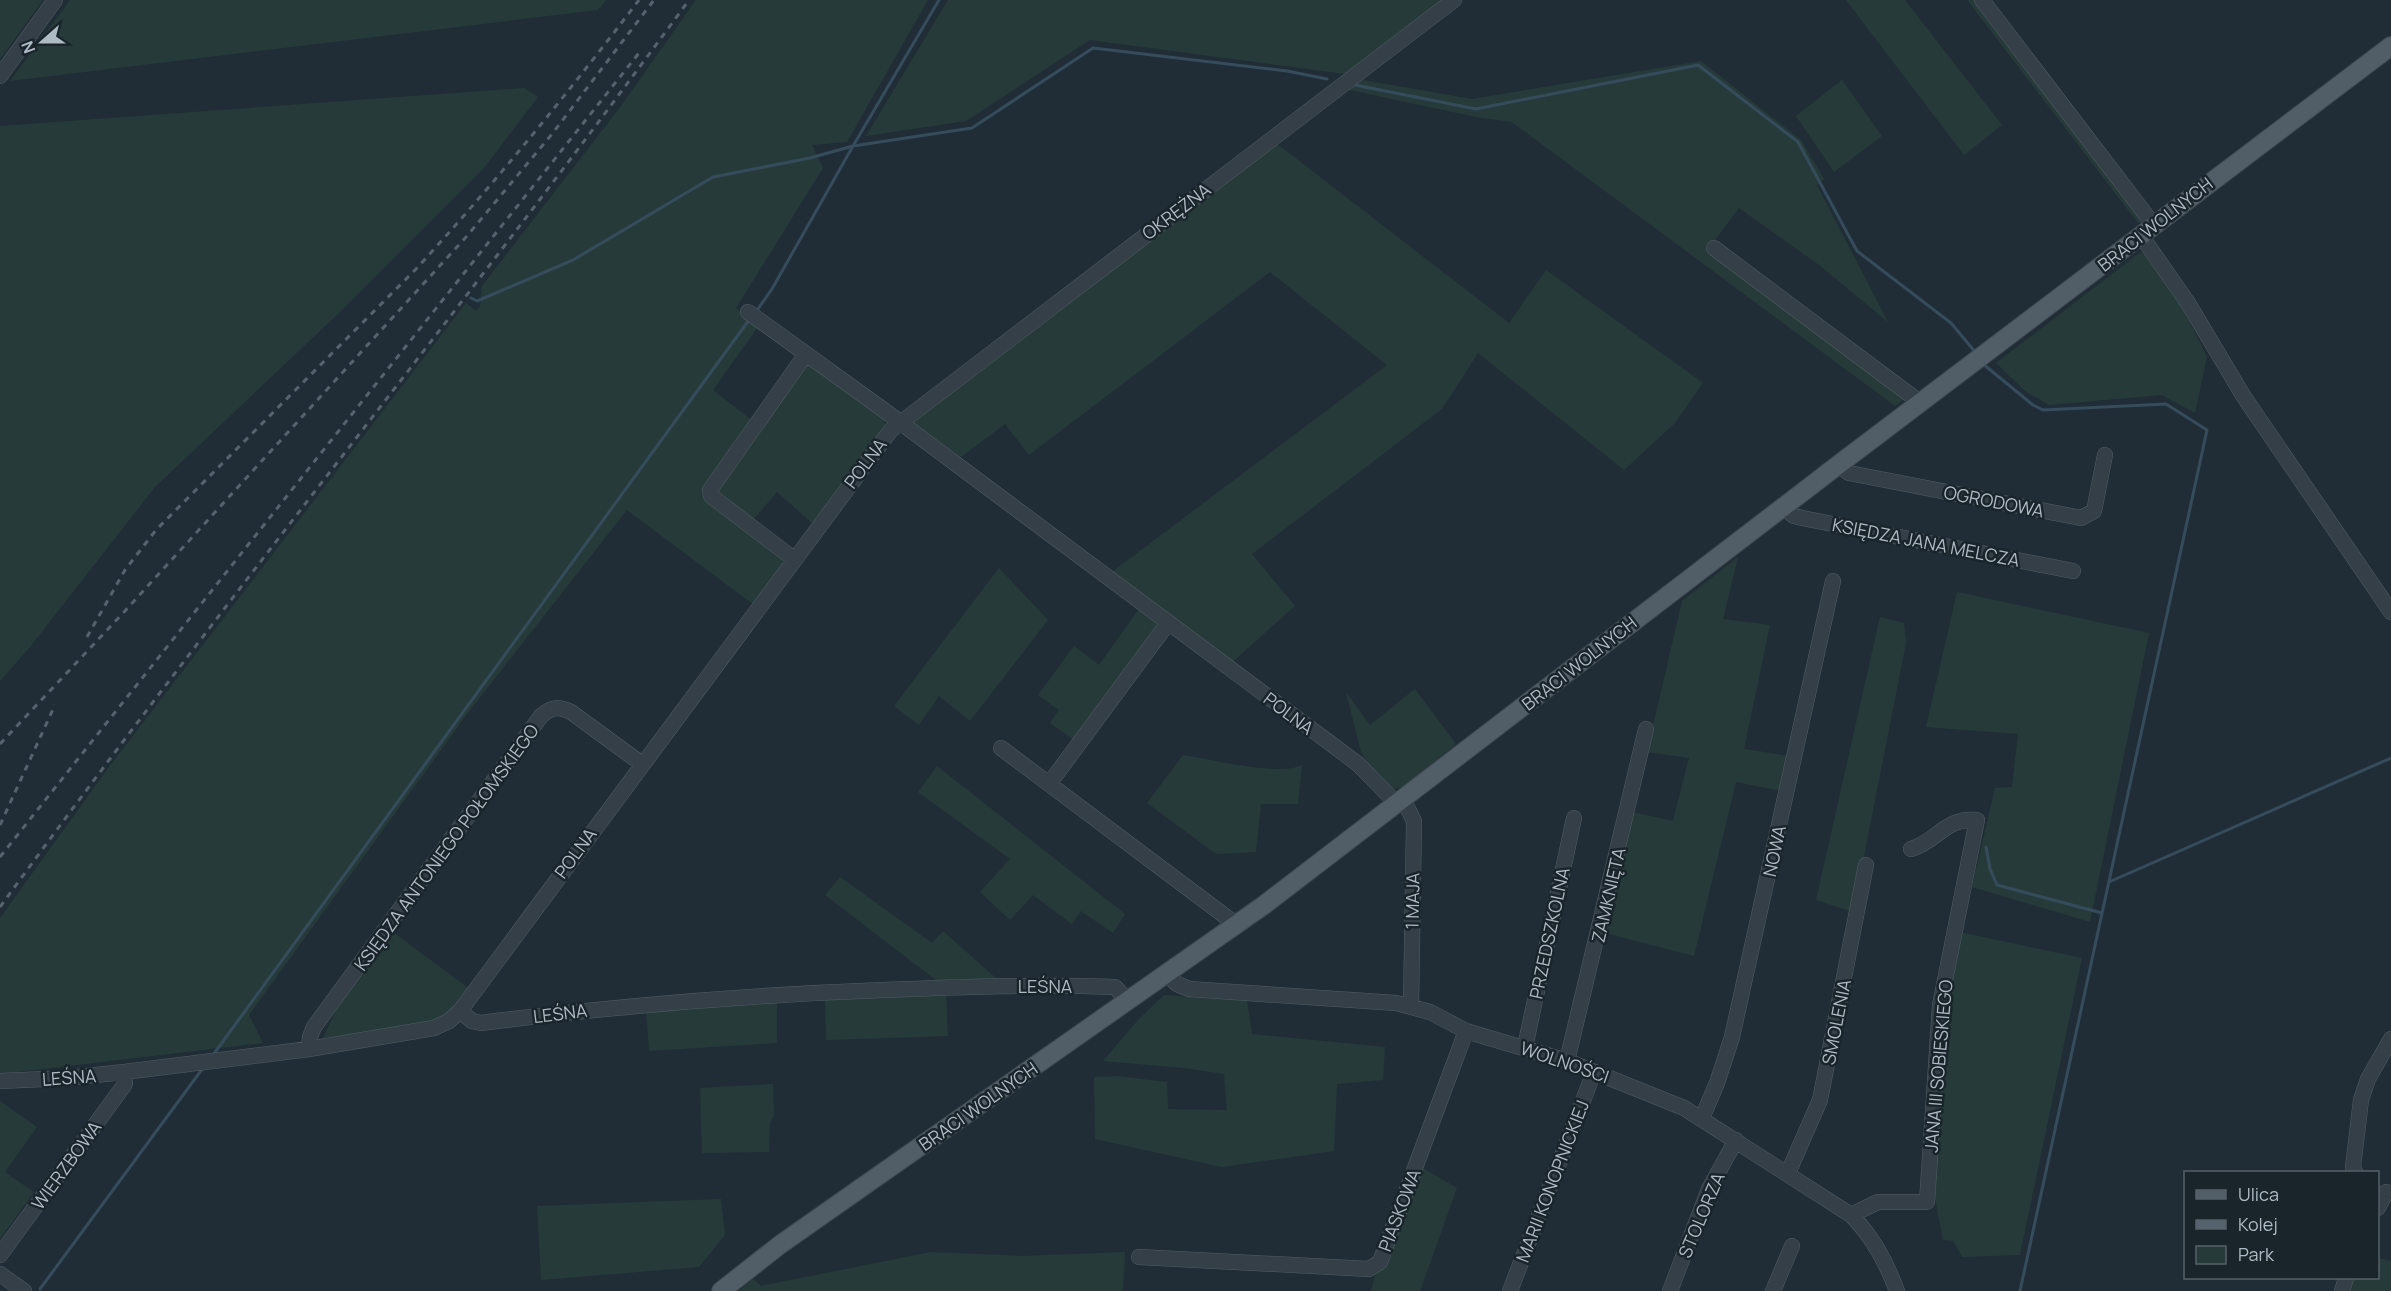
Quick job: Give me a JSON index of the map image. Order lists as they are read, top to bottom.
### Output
{
  "streets": {
    "main road": ["BRACI WOLNYCH"],
    "street": [
      "OKRĘŻNA",
      "POLNA",
      "OGRODOWA",
      "KSIĘDZA JANA MELCZA",
      "KSIĘDZA ANTONIEGO POŁOMSKIEGO",
      "NOWA",
      "ZAMKNIĘTA",
      "1 MAJA",
      "PRZEDSZKOLNA",
      "LEŚNA",
      "SMOLENIA",
      "WOLNOŚCI",
      "JANA III SOBIESKIEGO",
      "WIERZBOWA",
      "MARII KONOPNICKIEJ",
      "PIASKOWA",
      "STOLORZA"
    ]
  },
  "crossings": [
    ["OKRĘŻNA", "POLNA"],
    ["BRACI WOLNYCH", "POLNA"],
    ["BRACI WOLNYCH", "OGRODOWA"],
    ["BRACI WOLNYCH", "KSIĘDZA JANA MELCZA"],
    ["BRACI WOLNYCH", "1 MAJA"],
    ["BRACI WOLNYCH", "LEŚNA"],
    ["BRACI WOLNYCH", "WOLNOŚCI"],
    ["POLNA", "KSIĘDZA ANTONIEGO POŁOMSKIEGO"],
    ["POLNA", "1 MAJA"],
    ["POLNA", "LEŚNA"],
    ["KSIĘDZA ANTONIEGO POŁOMSKIEGO", "LEŚNA"],
    ["NOWA", "WOLNOŚCI"],
    ["ZAMKNIĘTA", "WOLNOŚCI"],
    ["1 MAJA", "WOLNOŚCI"],
    ["PRZEDSZKOLNA", "WOLNOŚCI"],
    ["LEŚNA", "WIERZBOWA"],
    ["SMOLENIA", "WOLNOŚCI"],
    ["WOLNOŚCI", "JANA III SOBIESKIEGO"],
    ["WOLNOŚCI", "MARII KONOPNICKIEJ"],
    ["WOLNOŚCI", "PIASKOWA"],
    ["WOLNOŚCI", "STOLORZA"]
  ],
  "legend": ["Ulica", "Kolej", "Park"],
  "north": "left"
}
